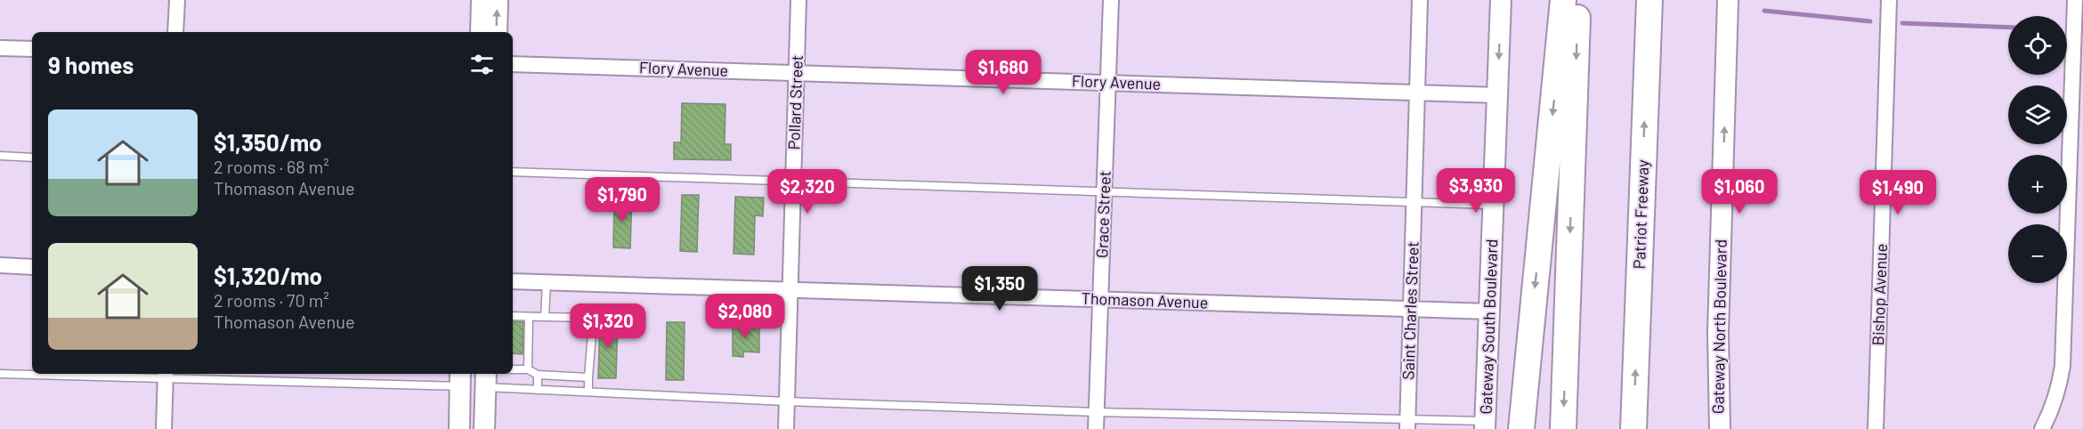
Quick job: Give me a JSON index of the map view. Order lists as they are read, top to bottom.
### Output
{
  "streets": {
    "highway": ["Patriot Freeway"],
    "main road": ["Gateway South Boulevard", "Gateway North Boulevard"],
    "street": [
      "Flory Avenue",
      "Pollard Street",
      "Grace Street",
      "Bishop Avenue",
      "Thomason Avenue",
      "Saint Charles Street"
    ]
  },
  "crossings": [
    ["Flory Avenue", "Pollard Street"],
    ["Flory Avenue", "Grace Street"],
    ["Flory Avenue", "Saint Charles Street"],
    ["Flory Avenue", "Gateway South Boulevard"],
    ["Pollard Street", "Thomason Avenue"],
    ["Grace Street", "Thomason Avenue"],
    ["Thomason Avenue", "Saint Charles Street"],
    ["Thomason Avenue", "Gateway South Boulevard"]
  ],
  "one_way": ["Gateway North Boulevard"],
  "page": {
    "map_buttons": ["+", "−"],
    "heading": "9 homes",
    "price": [
      "$1,680",
      "$3,930",
      "$2,320",
      "$1,060",
      "$1,490",
      "$1,790",
      "$1,350",
      "$2,080",
      "$1,320"
    ],
    "list": [
      {
        "name": "$1,350/mo",
        "note": "2 rooms · 68 m² · Thomason Avenue"
      },
      {
        "name": "$1,320/mo",
        "note": "2 rooms · 70 m² · Thomason Avenue"
      }
    ]
  }
}
